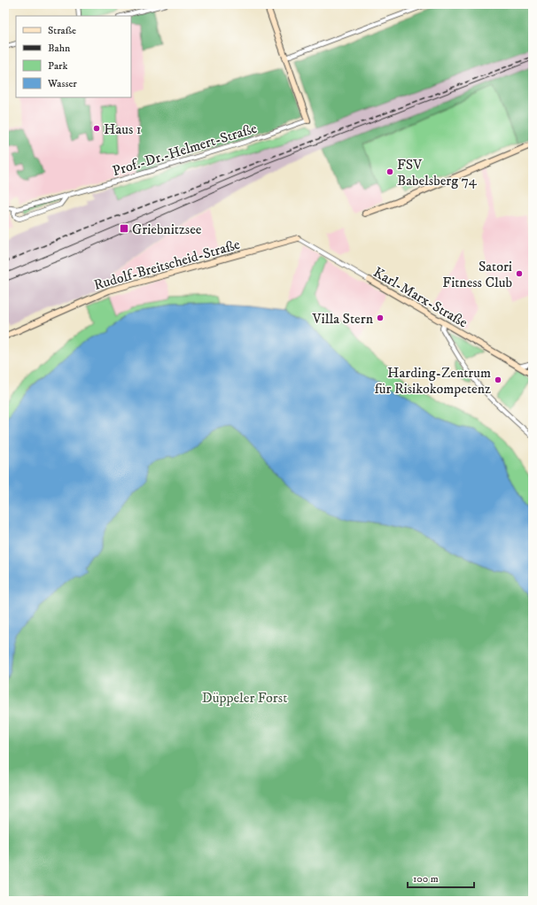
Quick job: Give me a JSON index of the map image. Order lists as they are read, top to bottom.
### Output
{
  "streets": {
    "street": ["Prof.-Dr.-Helmert-Straße", "Rudolf-Breitscheid-Straße", "Karl-Marx-Straße"]
  },
  "crossings": [
    ["Rudolf-Breitscheid-Straße", "Karl-Marx-Straße"]
  ],
  "parks": ["Düppeler Forst"],
  "places": {
    "other": [
      "Haus 1",
      "FSV Babelsberg 74",
      "Satori Fitness Club",
      "Villa Stern",
      "Harding-Zentrum für Risikokompetenz"
    ],
    "transit": ["Griebnitzsee"]
  },
  "legend": [
    "Straße",
    "Bahn",
    "Park",
    "Wasser"
  ],
  "scale_bar": "100 m"
}
